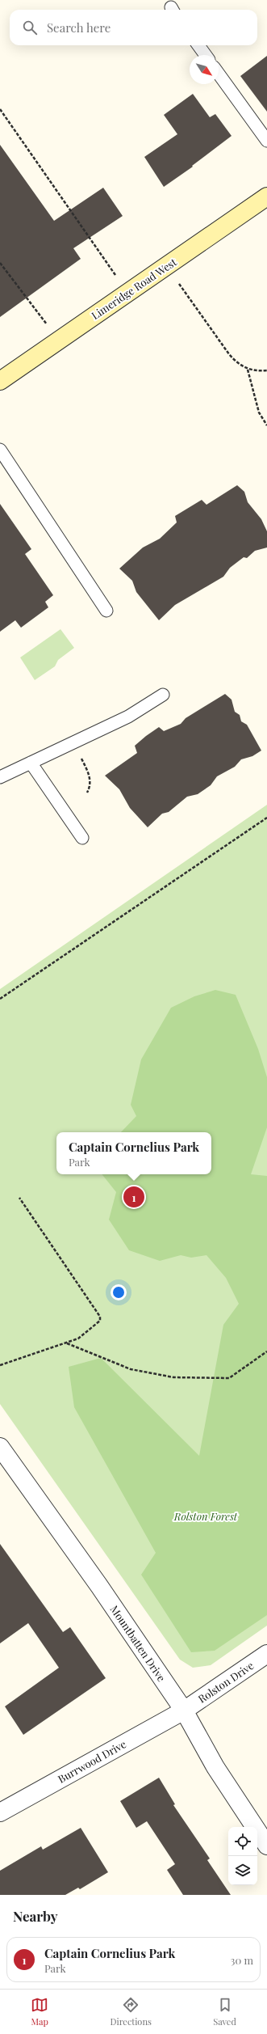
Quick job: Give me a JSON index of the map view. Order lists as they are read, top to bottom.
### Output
{
  "streets": {
    "street": [
      "Limeridge Road West",
      "Mountbatten Drive",
      "Rolston Drive",
      "Burrwood Drive"
    ]
  },
  "crossings": [
    ["Mountbatten Drive", "Rolston Drive"],
    ["Mountbatten Drive", "Burrwood Drive"],
    ["Rolston Drive", "Burrwood Drive"]
  ],
  "parks": ["Rolston Forest"],
  "north": "bottom right",
  "page": {
    "search": "Search here",
    "popup": ["Captain Cornelius Park", "Park"],
    "pins": "1",
    "heading": "Nearby",
    "list": [
      {
        "mark": "1",
        "name": "Captain Cornelius Park",
        "note": "Park",
        "value": "30 m"
      }
    ],
    "nav": ["Map", "Directions", "Saved"]
  }
}
